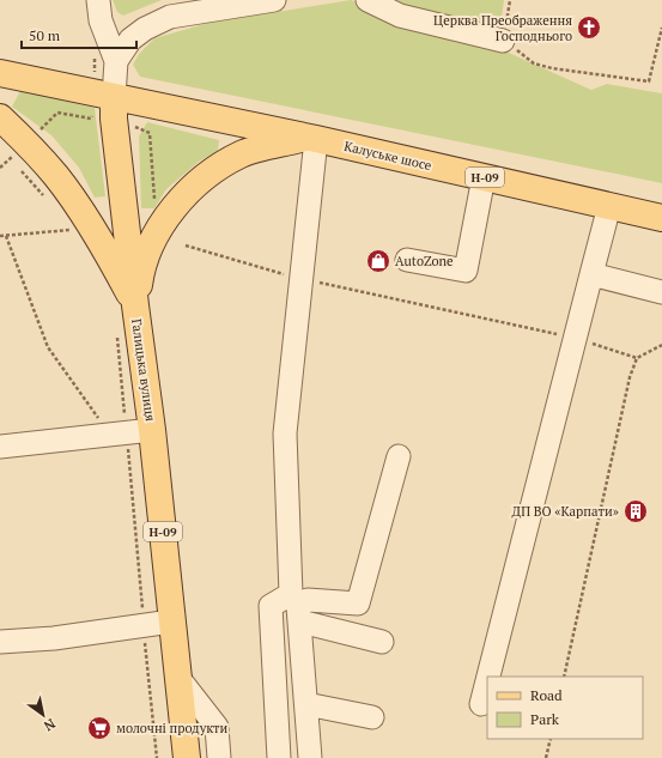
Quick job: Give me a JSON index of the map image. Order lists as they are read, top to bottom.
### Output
{
  "streets": {
    "main road": ["Калуське шосе", "Н-09", "Галицька вулиця"]
  },
  "crossings": [
    ["Калуське шосе", "Н-09"],
    ["Калуське шосе", "Галицька вулиця"],
    ["Н-09", "Галицька вулиця"]
  ],
  "places": {
    "church": ["Церква Преображення Господнього"],
    "shop": ["AutoZone"],
    "building": ["ДП ВО «Карпати»"],
    "supermarket": ["молочні продукти"]
  },
  "legend": ["Road", "Park"],
  "scale_bar": "50 m",
  "north": "bottom right"
}
